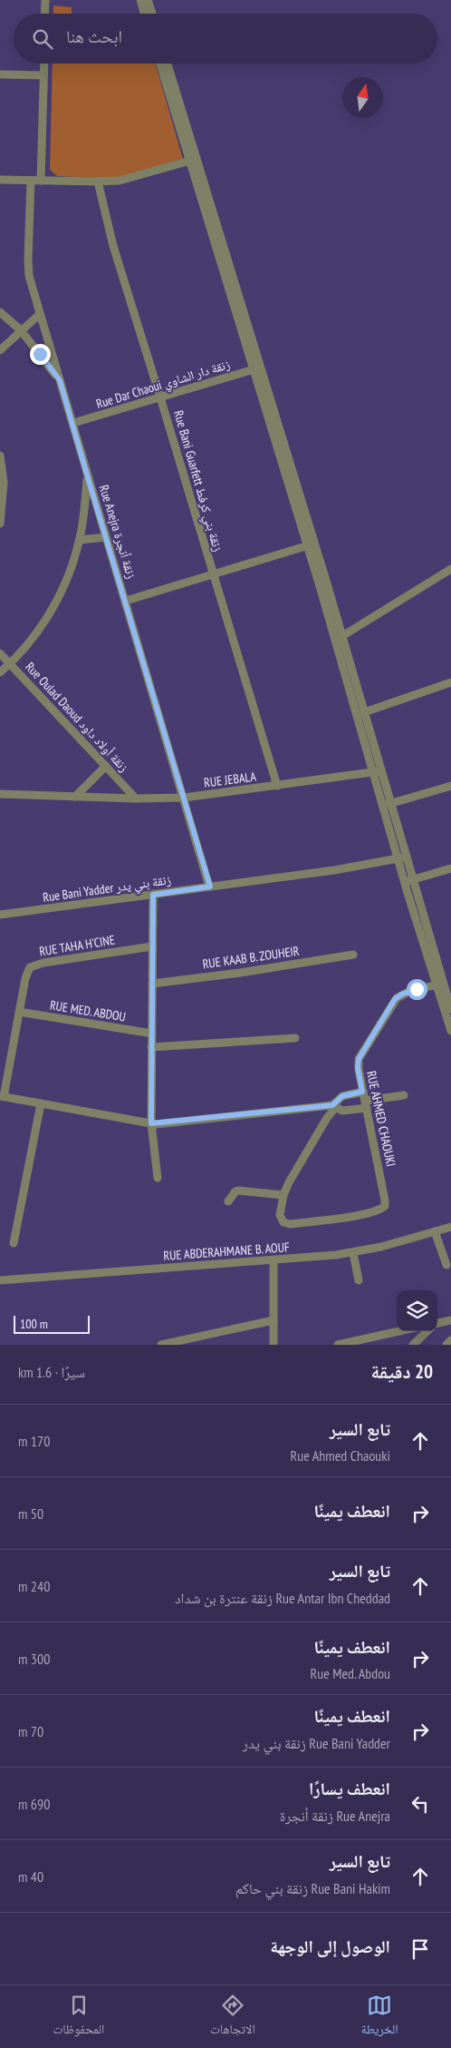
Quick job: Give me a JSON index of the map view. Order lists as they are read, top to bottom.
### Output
{
  "streets": {
    "street": [
      "Rue Dar Chaoui زنقة دار الشاوي",
      "Rue Bani Guarfett زنقة بني كرفط",
      "Rue Anejra زنقة أنجرة",
      "Rue Oulad Daoud زنقة أولاد داود",
      "RUE JEBALA",
      "Rue Bani Yadder زنقة بني يدر",
      "RUE TAHA H'CINE",
      "RUE KAAB B. ZOUHEIR",
      "RUE MED. ABDOU",
      "RUE AHMED CHAOUKI",
      "RUE ABDERAHMANE B. AOUF"
    ]
  },
  "crossings": [
    ["Rue Dar Chaoui زنقة دار الشاوي", "Rue Bani Guarfett زنقة بني كرفط"],
    ["Rue Dar Chaoui زنقة دار الشاوي", "Rue Anejra زنقة أنجرة"],
    ["Rue Bani Guarfett زنقة بني كرفط", "RUE JEBALA"],
    ["Rue Anejra زنقة أنجرة", "RUE JEBALA"],
    ["Rue Anejra زنقة أنجرة", "Rue Bani Yadder زنقة بني يدر"],
    ["Rue Oulad Daoud زنقة أولاد داود", "RUE JEBALA"],
    ["RUE TAHA H'CINE", "RUE MED. ABDOU"]
  ],
  "scale_bar": "100 m",
  "north": "top",
  "page": {
    "search": "ابحث هنا",
    "scale": "100 m",
    "heading": ["20 دقيقة", "سيرًا · 1.6 km"],
    "list": [
      ["تابع السير", "Rue Ahmed Chaouki", "170 m"],
      ["انعطف يمينًا", "50 m"],
      ["تابع السير", "Rue Antar Ibn Cheddad زنقة عنترة بن شداد", "240 m"],
      ["انعطف يمينًا", "Rue Med. Abdou", "300 m"],
      ["انعطف يمينًا", "Rue Bani Yadder زنقة بني يدر", "70 m"],
      ["انعطف يسارًا", "Rue Anejra زنقة أنجرة", "690 m"],
      ["تابع السير", "Rue Bani Hakim زنقة بني حاكم", "40 m"],
      "الوصول إلى الوجهة"
    ],
    "nav": ["الخريطة", "الاتجاهات", "المحفوظات"]
  }
}
